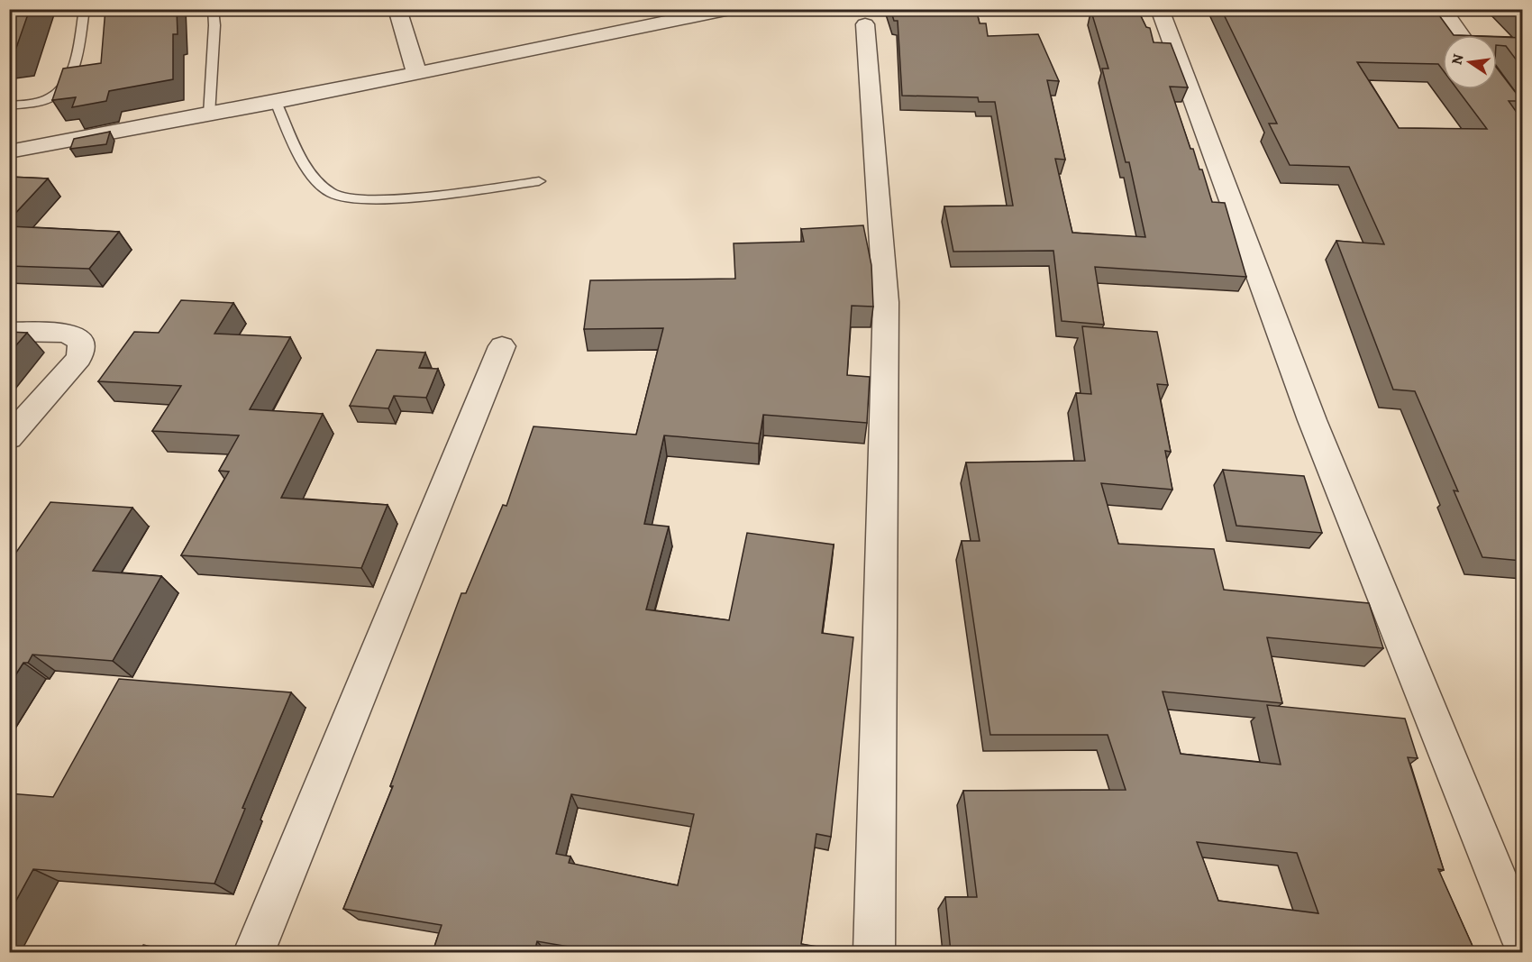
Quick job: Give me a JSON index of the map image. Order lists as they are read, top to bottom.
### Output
{
  "north": "left"
}
